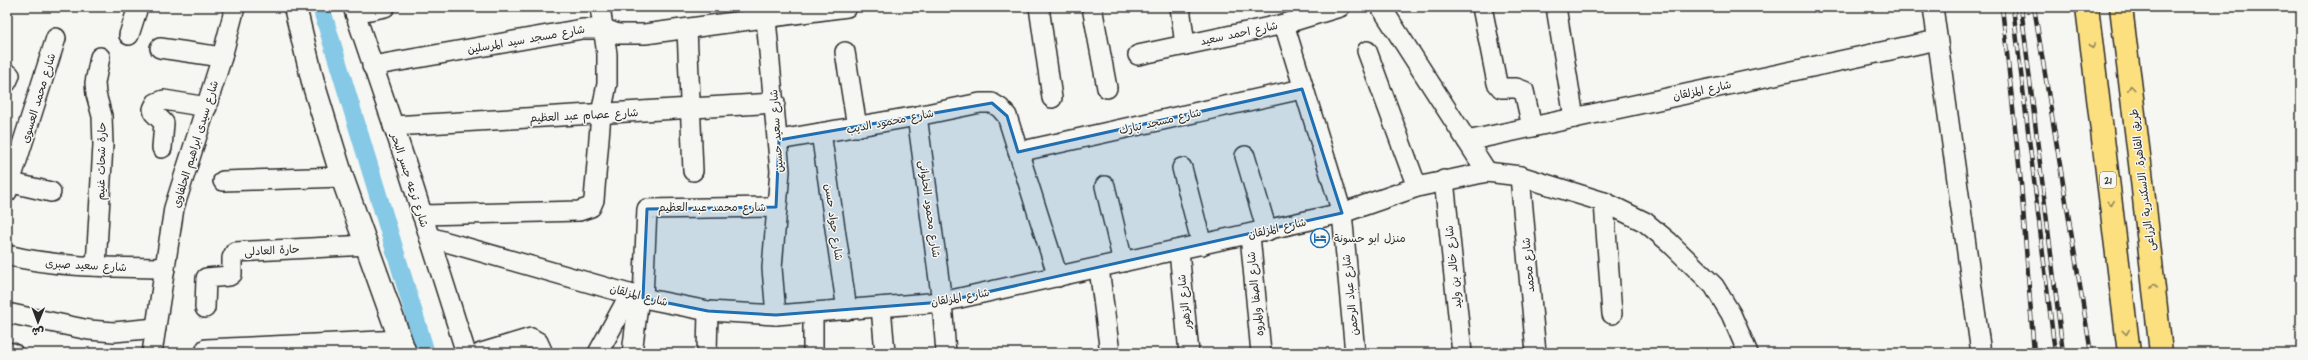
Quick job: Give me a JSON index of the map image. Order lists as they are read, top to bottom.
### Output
{
  "streets": {
    "highway": ["21", "طريق القاهرة, الاسكندرية الزراعى"],
    "street": [
      "شارع احمد سعيد",
      "شارع مسجد سيد المرسلين",
      "شارع المزلقان",
      "شارع محمد العسوى",
      "شارع عصام عبد العظيم",
      "شارع محمود الديب",
      "شارع مسجد تبارك",
      "شارع سعيد حسين",
      "شارع سيدى ابراهيم الحلفاوى",
      "حارة شحات غنيم",
      "شارع ترعه جسر البحر",
      "شارع محمد عبد العظيم",
      "شارع محمود الحلوانى",
      "شارع جواد حسن",
      "حارة العادلى",
      "شارع سعيد صبرى",
      "شارع محمد",
      "شارع خالد بن وليد",
      "شارع الصفا والمروه",
      "شارع عباد الرحمن",
      "شارع الزهور"
    ]
  },
  "crossings": [
    ["شارع احمد سعيد", "شارع عباد الرحمن"],
    ["شارع مسجد سيد المرسلين", "شارع سعيد حسين"],
    ["شارع مسجد سيد المرسلين", "شارع ترعه جسر البحر"],
    ["شارع المزلقان", "شارع سعيد حسين"],
    ["شارع المزلقان", "شارع ترعه جسر البحر"],
    ["شارع المزلقان", "شارع محمد عبد العظيم"],
    ["شارع المزلقان", "شارع محمود الحلوانى"],
    ["شارع المزلقان", "شارع جواد حسن"],
    ["شارع المزلقان", "شارع محمد"],
    ["شارع المزلقان", "شارع خالد بن وليد"],
    ["شارع المزلقان", "شارع الصفا والمروه"],
    ["شارع المزلقان", "شارع عباد الرحمن"],
    ["شارع المزلقان", "شارع الزهور"],
    ["شارع عصام عبد العظيم", "شارع سعيد حسين"],
    ["شارع عصام عبد العظيم", "شارع ترعه جسر البحر"],
    ["شارع محمود الديب", "شارع مسجد تبارك"],
    ["شارع محمود الديب", "شارع سعيد حسين"],
    ["شارع محمود الديب", "شارع محمود الحلوانى"],
    ["شارع محمود الديب", "شارع جواد حسن"],
    ["شارع مسجد تبارك", "شارع عباد الرحمن"],
    ["شارع سعيد حسين", "شارع محمد عبد العظيم"],
    ["شارع سيدى ابراهيم الحلفاوى", "شارع سعيد صبرى"],
    ["حارة شحات غنيم", "شارع سعيد صبرى"]
  ],
  "places": {
    "hotel": ["منزل ابو حسونة"]
  },
  "north": "bottom"
}
